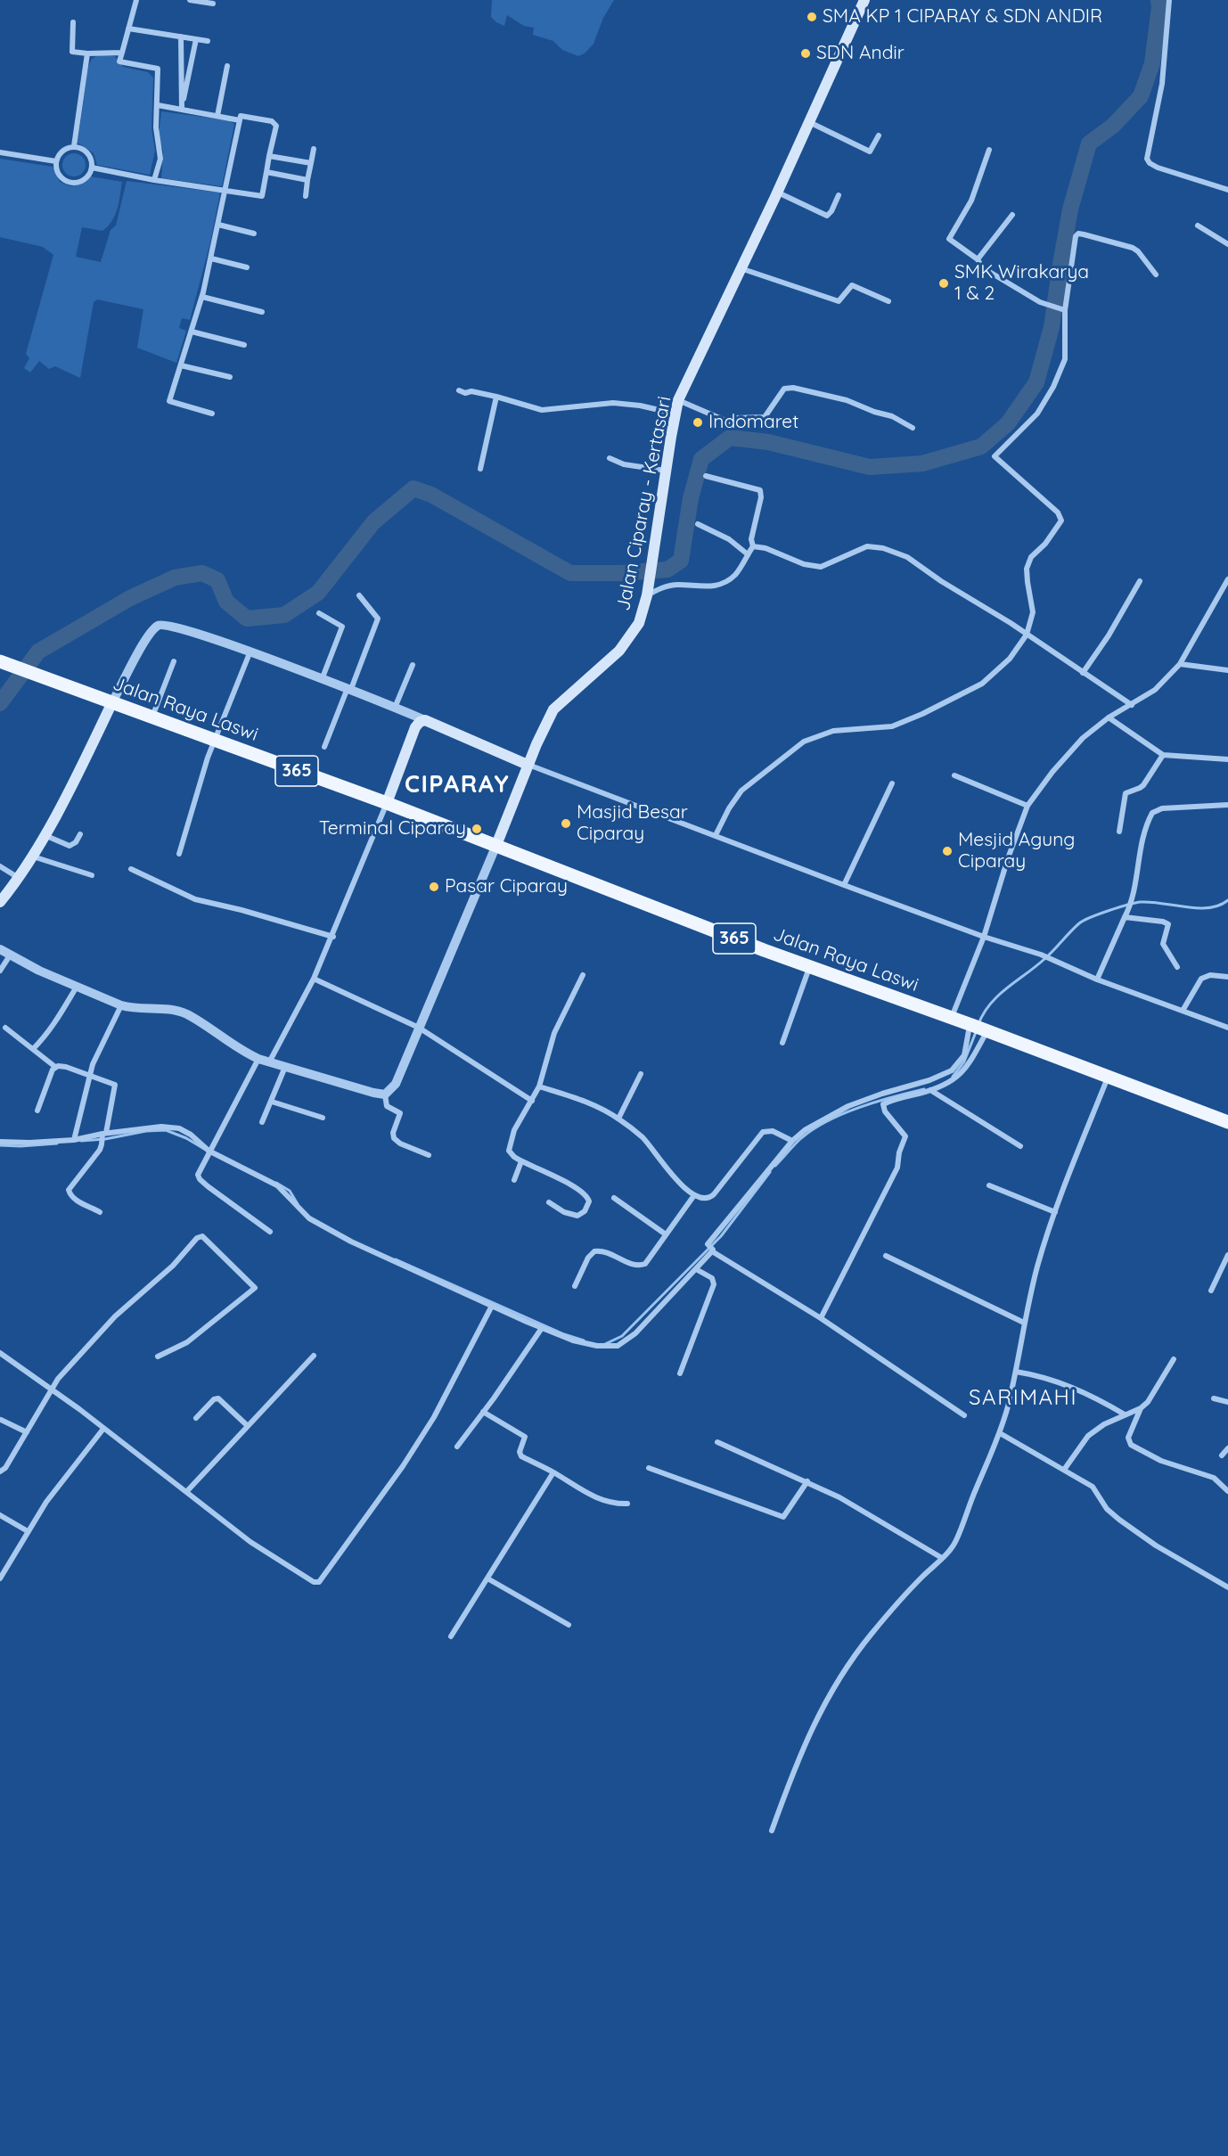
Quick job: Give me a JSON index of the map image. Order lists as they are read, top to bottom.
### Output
{
  "streets": {
    "main road": ["Jalan Ciparay - Kertasari", "Jalan Raya Laswi", "365"]
  },
  "crossings": [
    ["Jalan Ciparay - Kertasari", "Jalan Raya Laswi"]
  ],
  "districts": ["CIPARAY", "SARIMAHI"],
  "places": [
    "SMA KP 1 CIPARAY & SDN ANDIR",
    "SDN Andir",
    "SMK Wirakarya 1 & 2",
    "Indomaret",
    "Masjid Besar Ciparay",
    "Terminal Ciparay",
    "Mesjid Agung Ciparay",
    "Pasar Ciparay"
  ]
}
